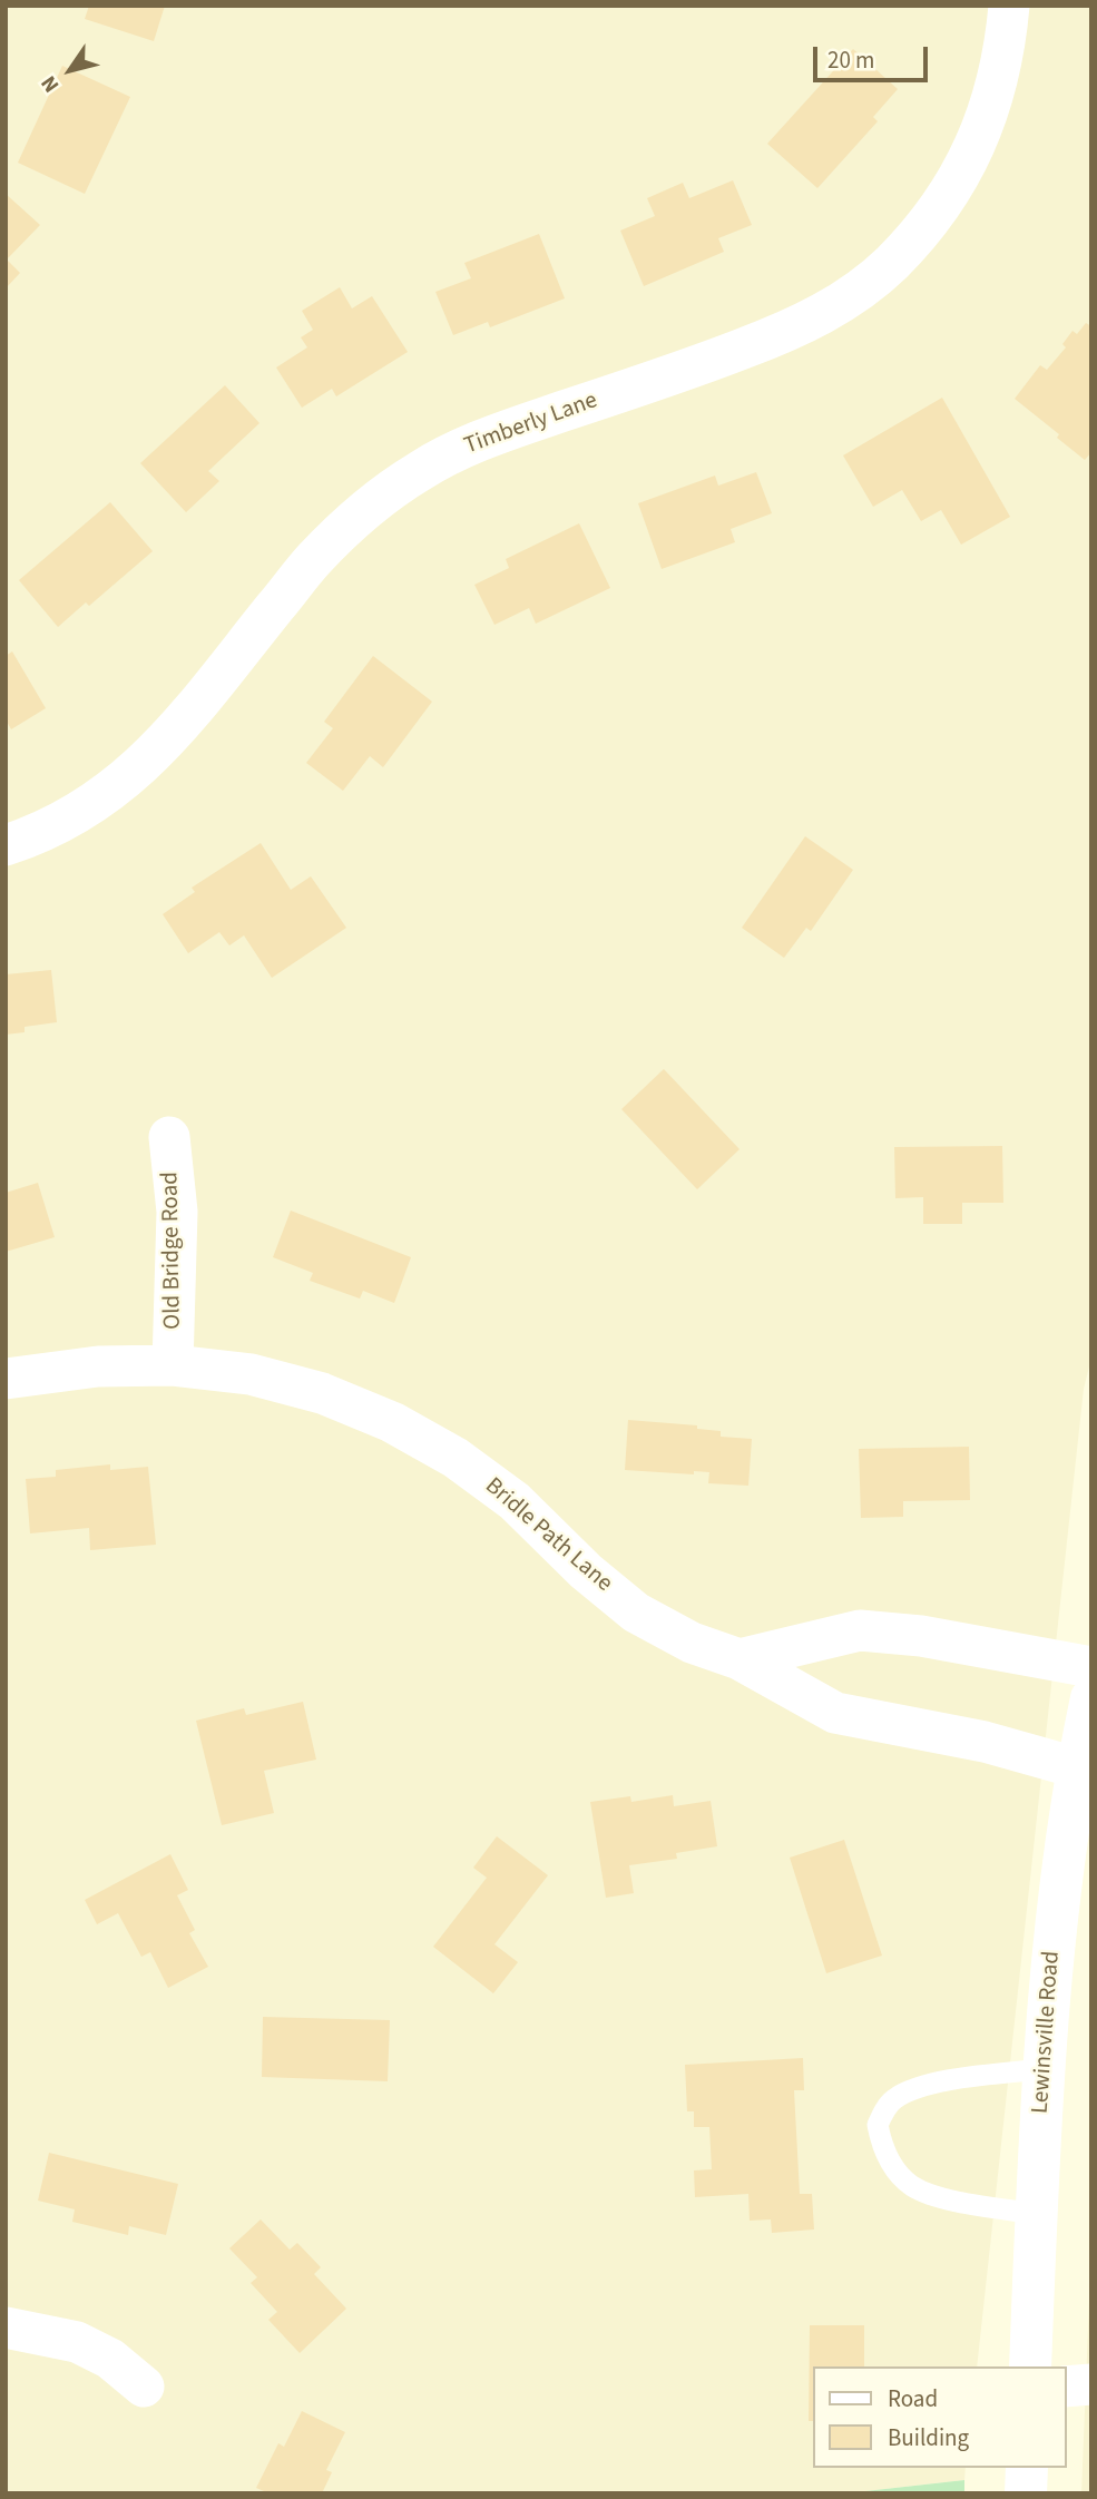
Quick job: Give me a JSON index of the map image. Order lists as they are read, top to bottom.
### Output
{
  "streets": {
    "main road": ["Lewinsville Road"],
    "street": ["Timberly Lane", "Old Bridge Road", "Bridle Path Lane"]
  },
  "crossings": [
    ["Old Bridge Road", "Bridle Path Lane"],
    ["Bridle Path Lane", "Lewinsville Road"]
  ],
  "legend": ["Road", "Building"],
  "scale_bar": "20 m",
  "north": "bottom left"
}
